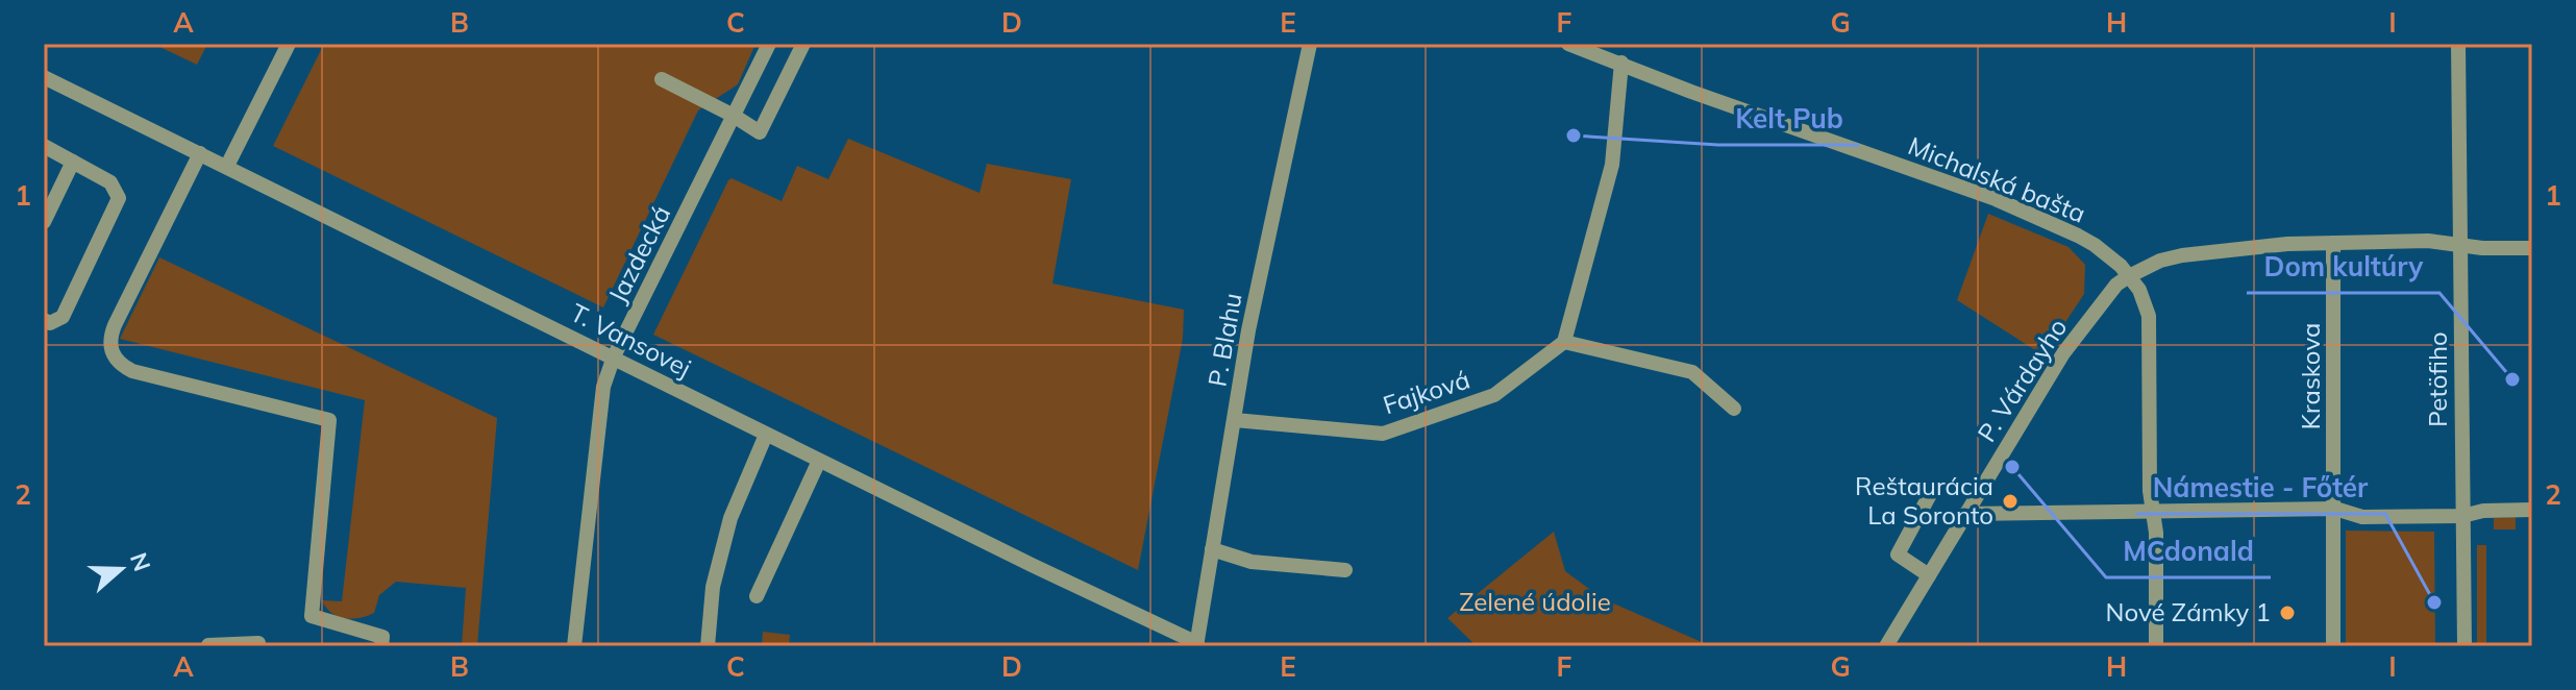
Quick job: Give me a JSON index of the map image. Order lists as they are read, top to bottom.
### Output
{
  "streets": {
    "street": [
      "Michalská bašta",
      "Jazdecká",
      "P. Blahu",
      "T. Vansovej",
      "Kraskova",
      "Petöfiho",
      "P. Várdayho",
      "Fajková"
    ]
  },
  "crossings": [
    ["Michalská bašta", "P. Várdayho"],
    ["Jazdecká", "T. Vansovej"],
    ["P. Blahu", "T. Vansovej"],
    ["P. Blahu", "Fajková"]
  ],
  "parks": ["Zelené údolie"],
  "places": [
    "Kelt Pub",
    "Dom kultúry",
    "MCdonald",
    "Reštaurácia La Soronto",
    "Námestie - Főtér",
    "Nové Zámky 1"
  ],
  "north": "right",
  "grid": {
    "columns": [
      "A",
      "B",
      "C",
      "D",
      "E",
      "F",
      "G",
      "H",
      "I"
    ],
    "rows": ["1", "2"]
  }
}
